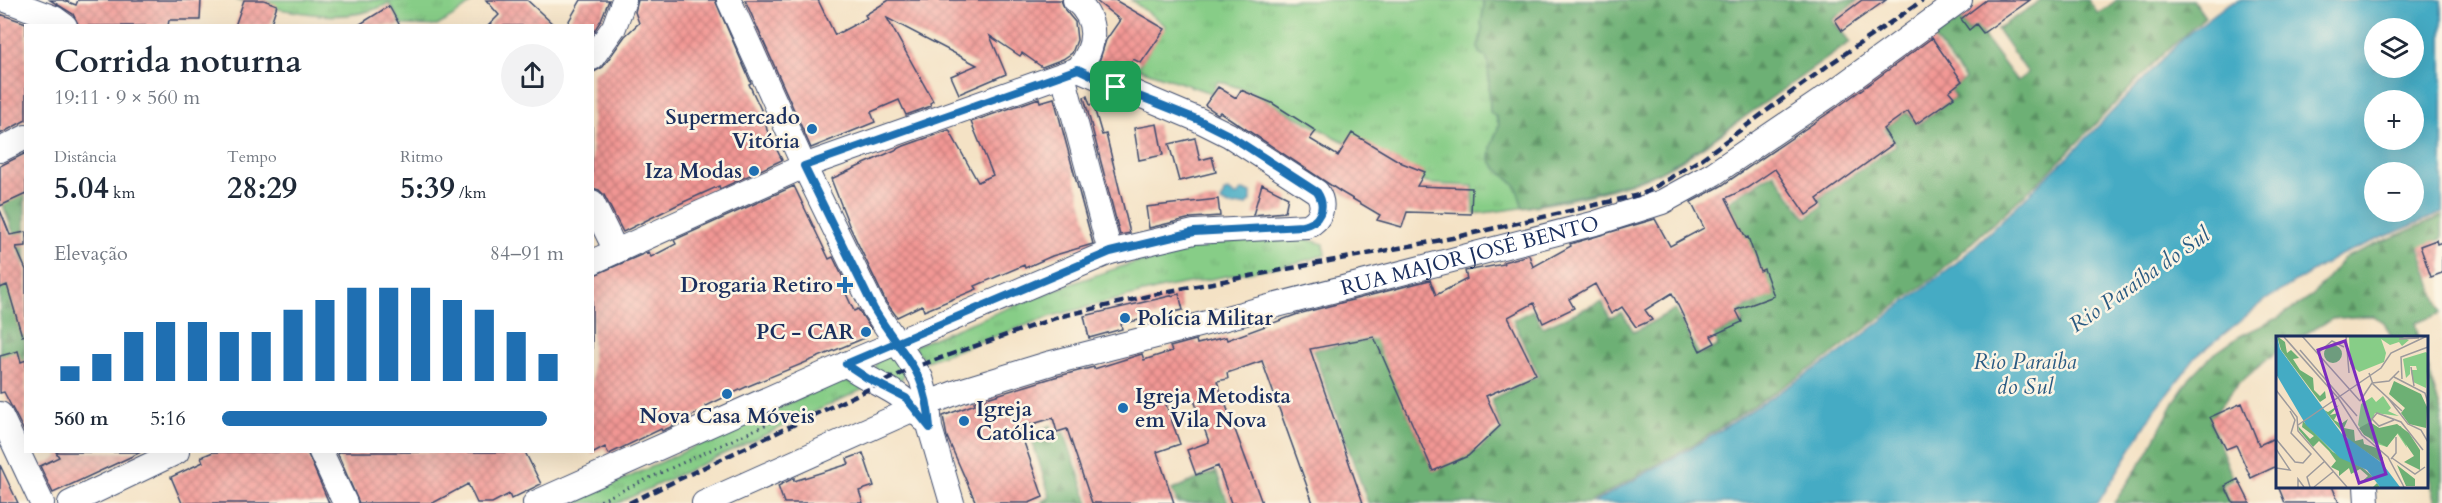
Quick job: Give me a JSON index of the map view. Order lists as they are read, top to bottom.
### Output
{
  "streets": {
    "street": ["RUA MAJOR JOSÉ BENTO"]
  },
  "water": ["Rio Paraíba do Sul", "Rio Paraiba do Sul"],
  "places": {
    "other": [
      "Supermercado Vitória",
      "Iza Modas",
      "Polícia Militar",
      "PC - CAR",
      "Nova Casa Móveis",
      "Igreja Metodista em Vila Nova",
      "Igreja Católica"
    ],
    "health": ["Drogaria Retiro"]
  },
  "page": {
    "map_buttons": ["+", "−"],
    "heading": ["Corrida noturna", "19:11 · 9 × 560 m"],
    "stats": [
      ["Distância", "5.04 km"],
      ["Tempo", "28:29"],
      ["Ritmo", "5:39 /km"]
    ],
    "chart": ["Elevação", "84–91 m"],
    "list": [
      {
        "name": "560 m",
        "note": "5:16"
      }
    ]
  }
}
